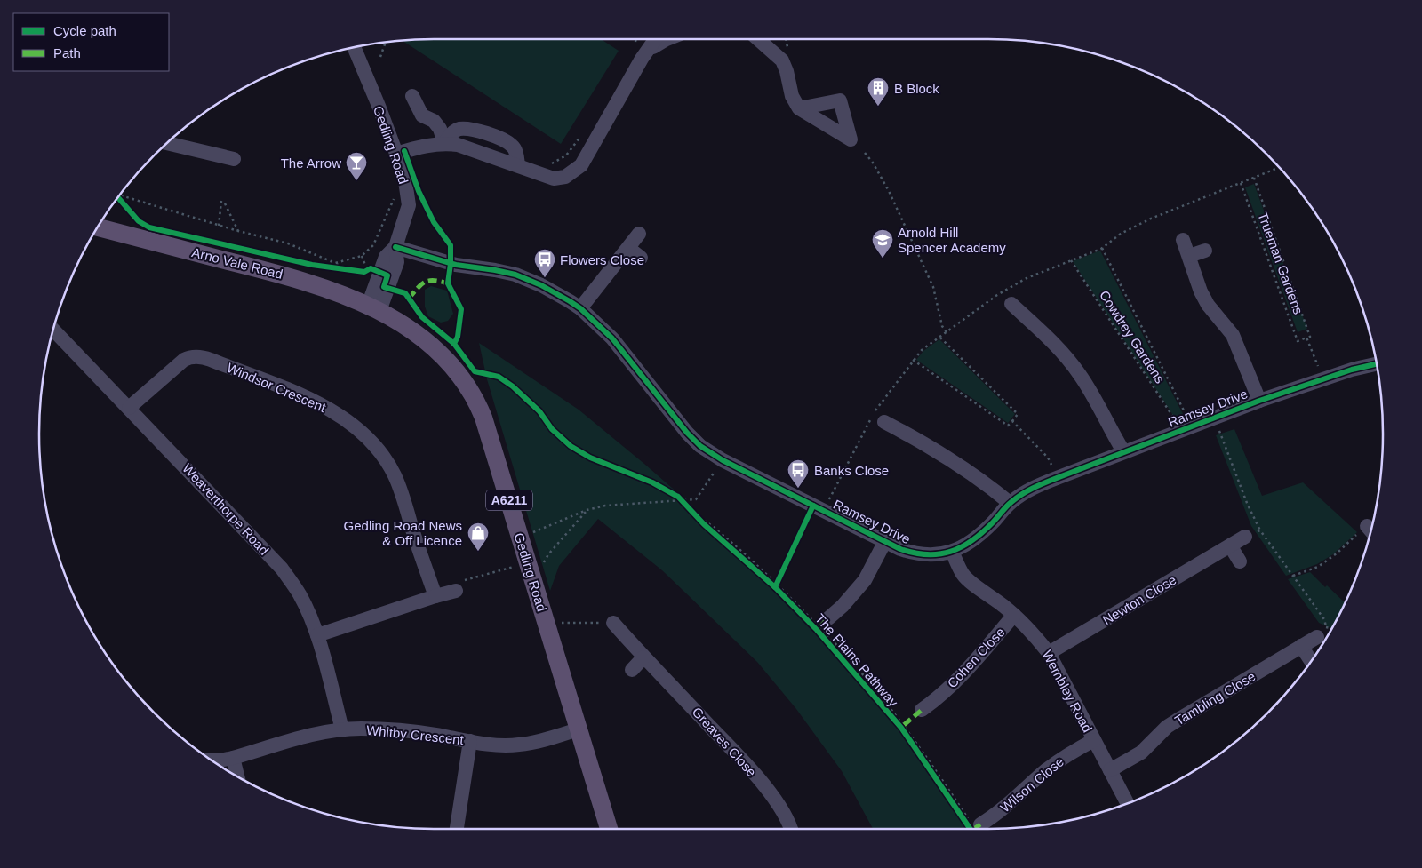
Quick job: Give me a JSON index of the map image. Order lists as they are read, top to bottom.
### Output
{
  "streets": {
    "main road": ["Gedling Road", "Arno Vale Road", "A6211"],
    "street": [
      "Windsor Crescent",
      "Ramsey Drive",
      "Weaverthorpe Road",
      "Newton Close",
      "Cohen Close",
      "Wembley Road",
      "Tambling Close",
      "Whitby Crescent",
      "Greaves Close",
      "Wilson Close"
    ],
    "path": ["Trueman Gardens", "Cowdrey Gardens"],
    "cycle path": ["The Plains Pathway"]
  },
  "crossings": [
    ["Gedling Road", "Arno Vale Road"],
    ["Gedling Road", "Ramsey Drive"],
    ["Gedling Road", "Whitby Crescent"],
    ["Trueman Gardens", "Ramsey Drive"],
    ["Windsor Crescent", "Weaverthorpe Road"],
    ["Ramsey Drive", "Wembley Road"],
    ["Weaverthorpe Road", "Whitby Crescent"],
    ["Newton Close", "Wembley Road"],
    ["Cohen Close", "Wembley Road"],
    ["The Plains Pathway", "Wilson Close"],
    ["Wembley Road", "Tambling Close"],
    ["Wembley Road", "Wilson Close"]
  ],
  "places": {
    "building": ["B Block"],
    "bar": ["The Arrow"],
    "school or university": ["Arnold Hill Spencer Academy"],
    "bus stop": ["Flowers Close", "Banks Close"],
    "shop": ["Gedling Road News & Off Licence"]
  },
  "legend": ["Cycle path", "Path"]
}
